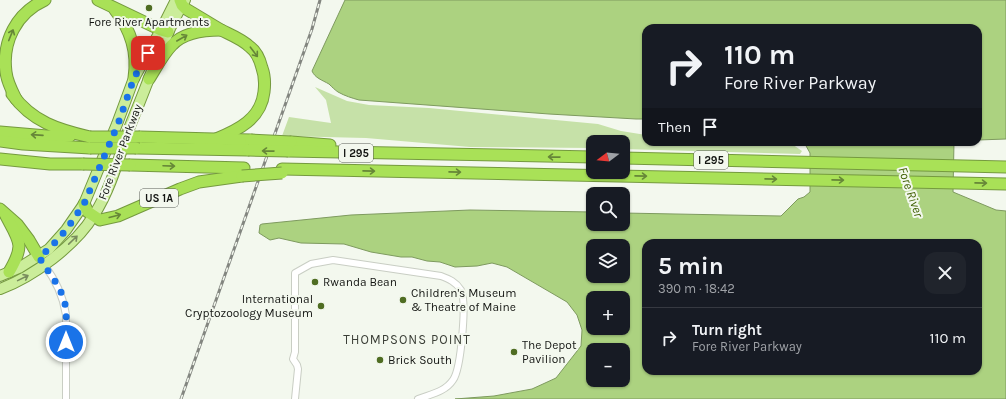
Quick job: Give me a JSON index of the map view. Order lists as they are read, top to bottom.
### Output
{
  "streets": {
    "highway": ["I 295", "US 1A"],
    "main road": ["Fore River Parkway"]
  },
  "crossings": [
    ["Fore River Parkway", "US 1A"],
    ["I 295", "US 1A"]
  ],
  "districts": ["THOMPSONS POINT"],
  "water": ["Fore River"],
  "places": [
    "Fore River Apartments",
    "Rwanda Bean",
    "Children's Museum & Theatre of Maine",
    "International Cryptozoology Museum",
    "The Depot Pavilion",
    "Brick South"
  ],
  "north": "left",
  "page": {
    "turn": ["110 m", "Fore River Parkway"],
    "then": "Then",
    "map_buttons": ["+", "−"],
    "heading": ["5 min", "390 m · 18:42"],
    "list": [
      {
        "name": "Turn right",
        "note": "Fore River Parkway",
        "value": "110 m"
      }
    ]
  }
}
